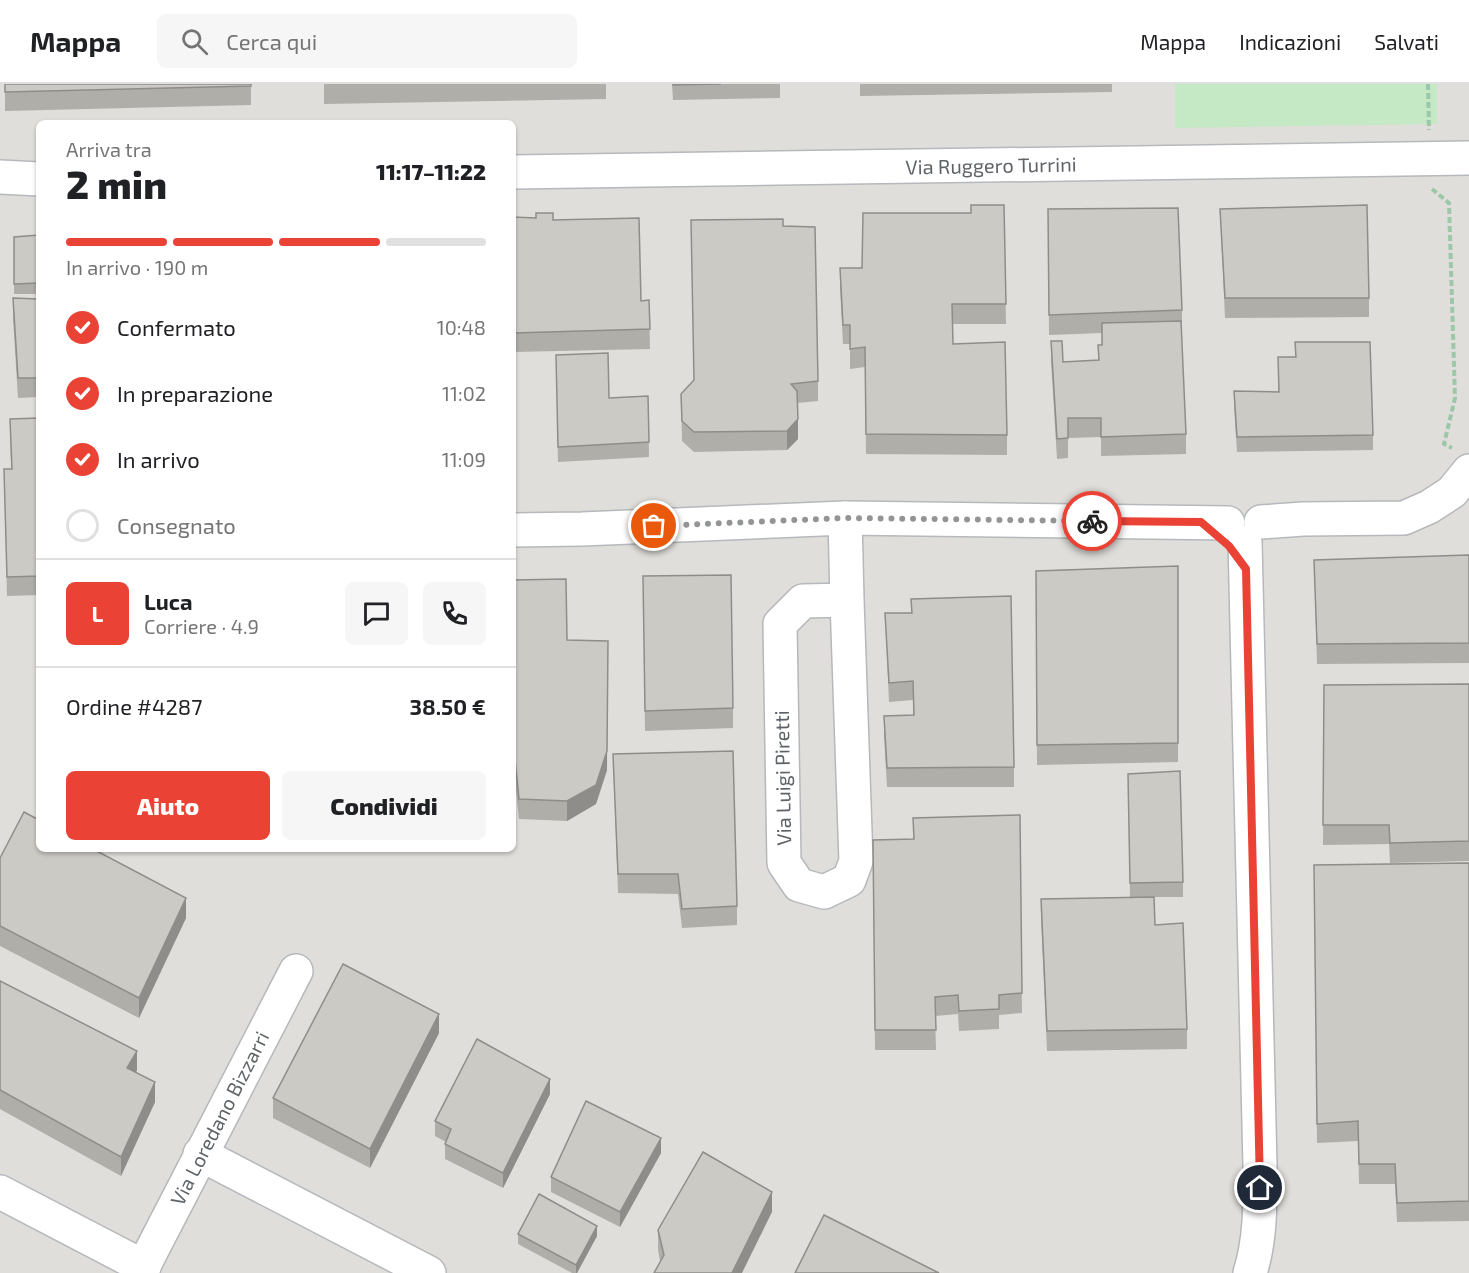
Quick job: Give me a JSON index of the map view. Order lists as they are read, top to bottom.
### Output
{
  "streets": {
    "street": ["Via Ruggero Turrini", "Via Luigi Piretti", "Via Loredano Bizzarri"]
  },
  "page": {
    "header": "Mappa",
    "search": "Cerca qui",
    "nav": ["Mappa", "Indicazioni", "Salvati"],
    "heading": ["2 min", "Arriva tra", "11:17–11:22"],
    "panel": [
      "Luca",
      "Corriere · 4.9",
      "Ordine #4287",
      "38.50 €"
    ],
    "bar": "In arrivo · 190 m",
    "list": [
      ["Confermato", "10:48"],
      ["In preparazione", "11:02"],
      ["In arrivo", "11:09"],
      "Consegnato"
    ],
    "round": "L",
    "buttons": ["Aiuto", "Condividi"]
  }
}
